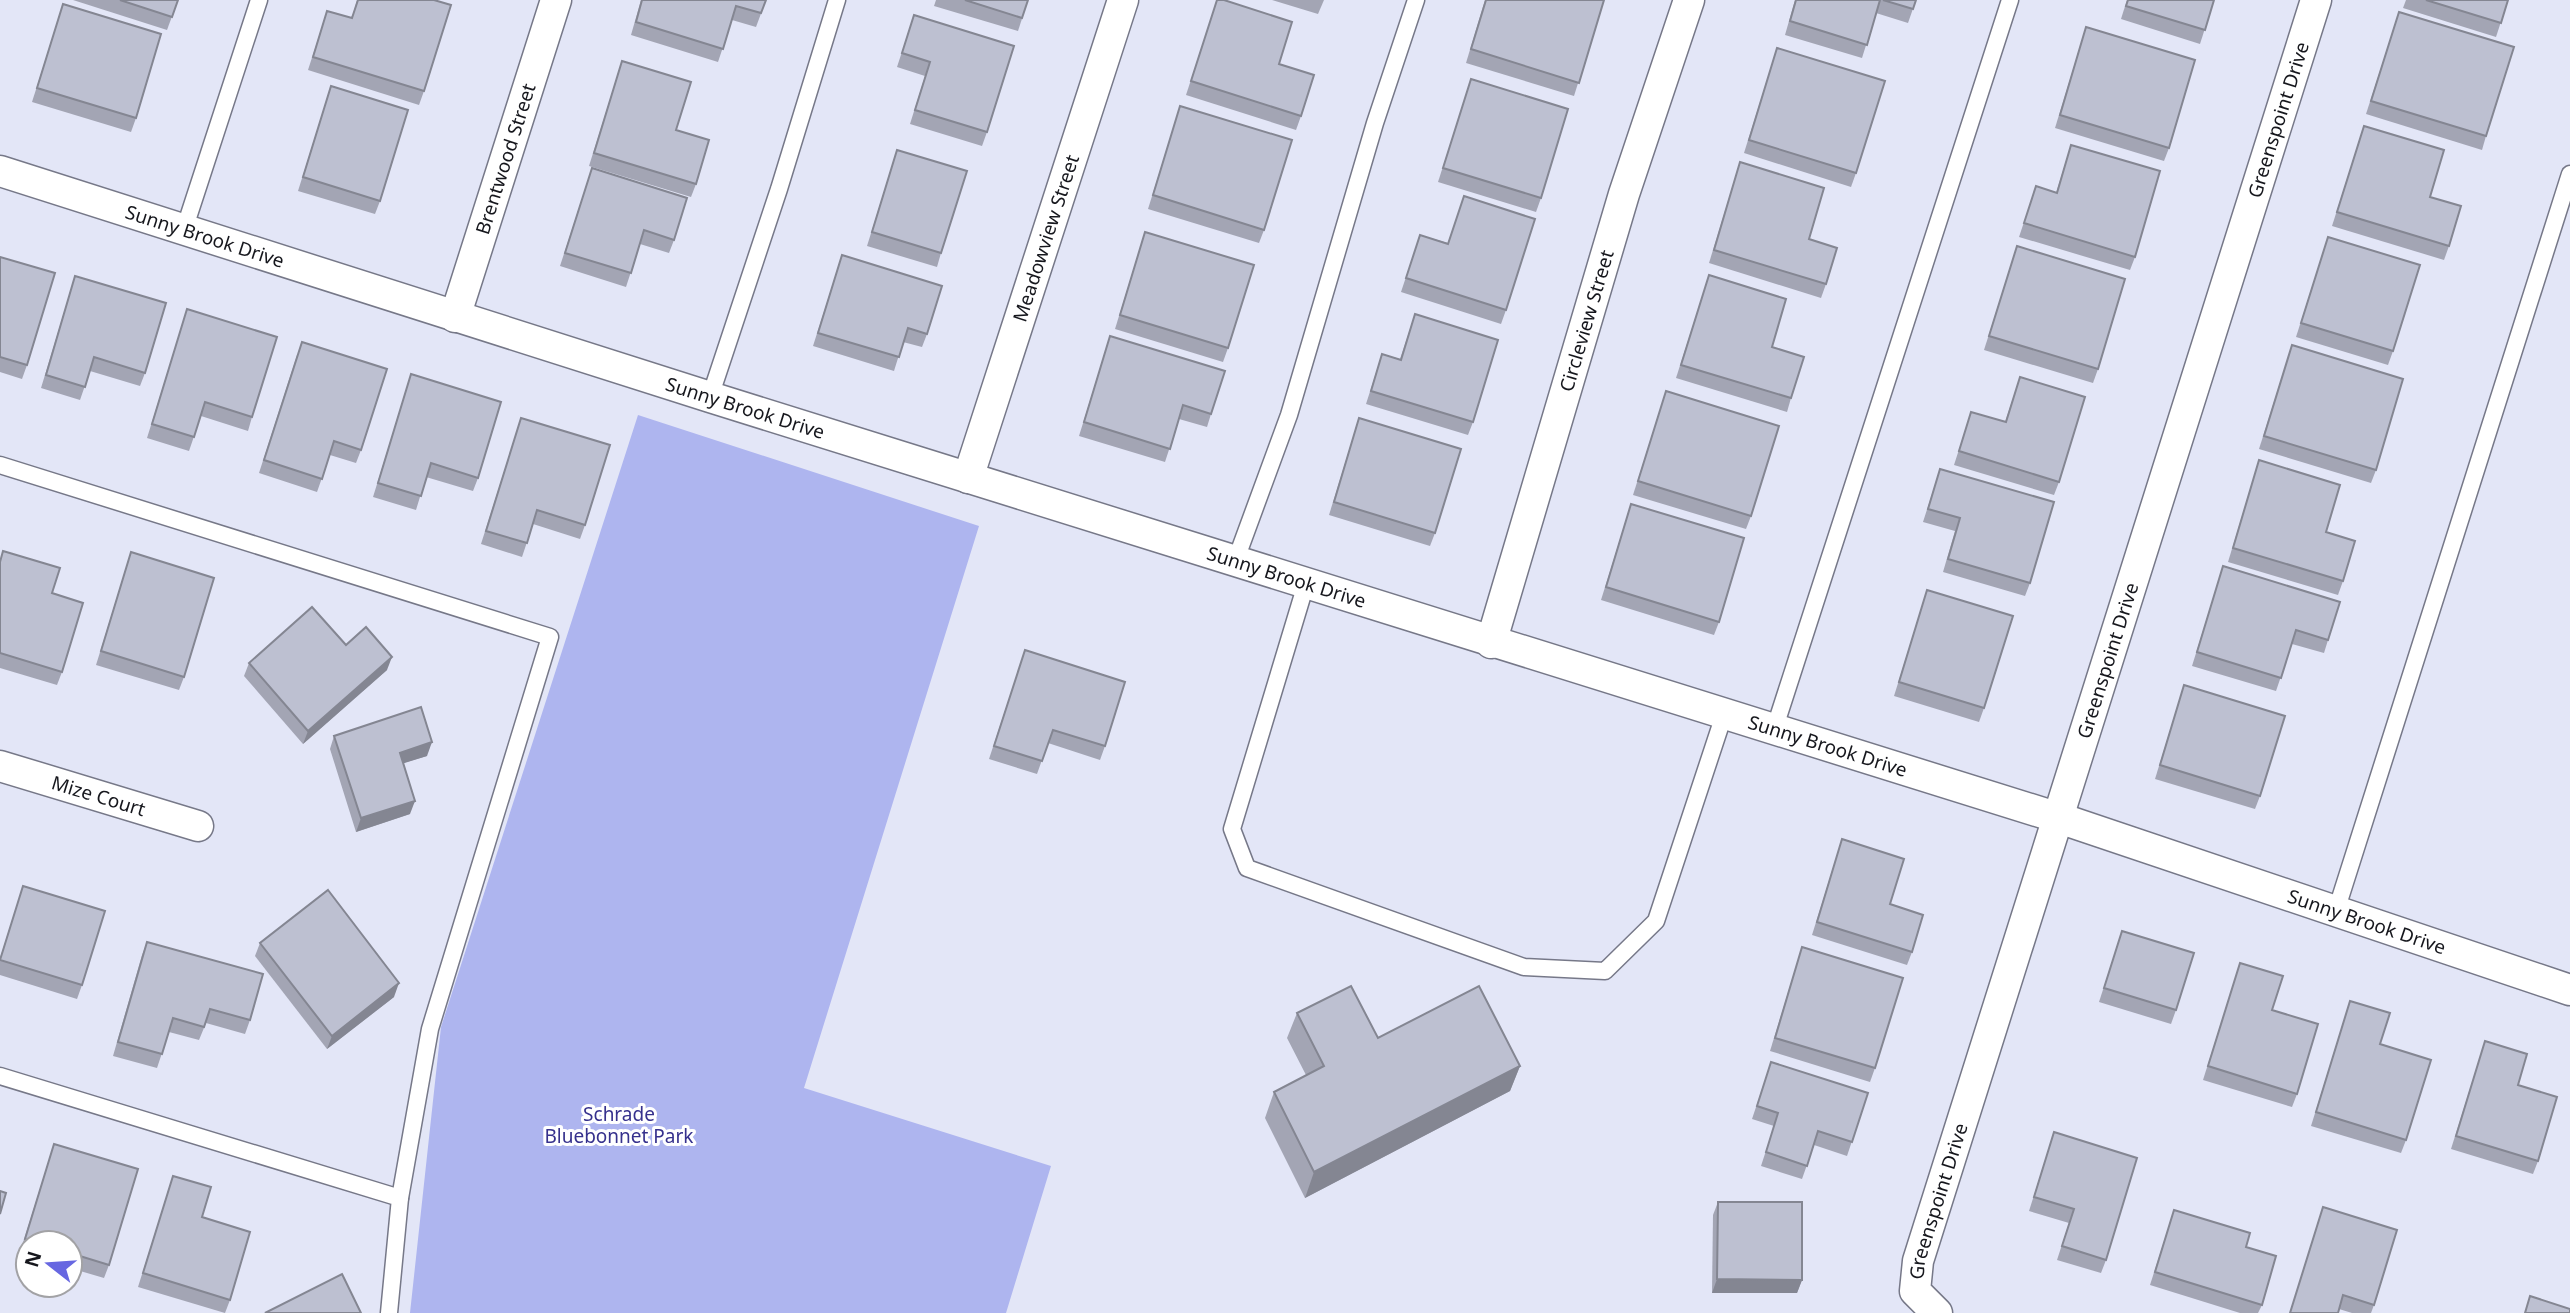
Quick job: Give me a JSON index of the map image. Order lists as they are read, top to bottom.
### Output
{
  "streets": {
    "street": [
      "Greenspoint Drive",
      "Brentwood Street",
      "Sunny Brook Drive",
      "Meadowview Street",
      "Circleview Street",
      "Mize Court"
    ]
  },
  "crossings": [
    ["Greenspoint Drive", "Sunny Brook Drive"],
    ["Brentwood Street", "Sunny Brook Drive"],
    ["Sunny Brook Drive", "Meadowview Street"],
    ["Sunny Brook Drive", "Circleview Street"]
  ],
  "parks": ["Schrade Bluebonnet Park"],
  "north": "left"
}
